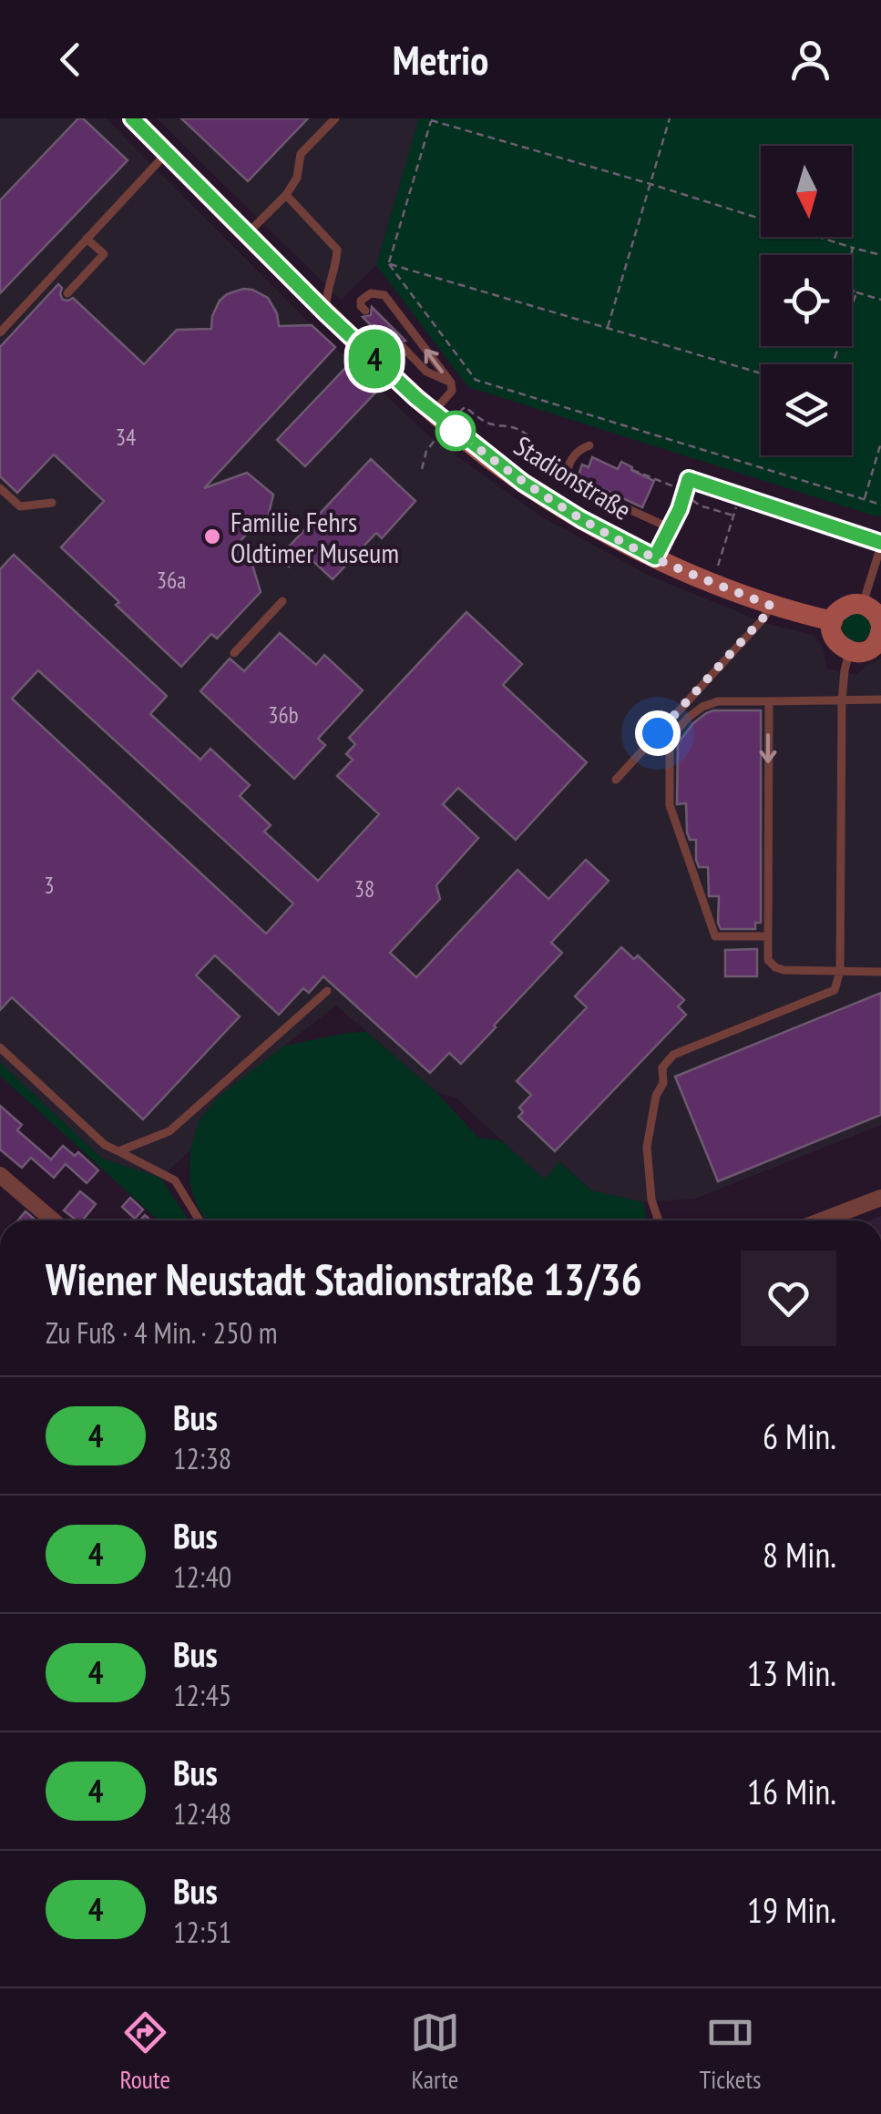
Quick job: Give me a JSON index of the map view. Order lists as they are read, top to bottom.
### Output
{
  "streets": {
    "street": ["Stadionstraße"]
  },
  "places": ["Familie Fehrs Oldtimer Museum"],
  "lines": ["bus line 4"],
  "house_numbers": [
    "34",
    "36a",
    "36b",
    "3",
    "38"
  ],
  "north": "bottom",
  "page": {
    "header": "Metrio",
    "on_map": "4",
    "heading": ["Wiener Neustadt Stadionstraße 13/36", "Zu Fuß · 4 Min. · 250 m"],
    "list": [
      {
        "mark": "4",
        "name": "Bus",
        "note": "12:38",
        "value": "6 Min."
      },
      {
        "mark": "4",
        "name": "Bus",
        "note": "12:40",
        "value": "8 Min."
      },
      {
        "mark": "4",
        "name": "Bus",
        "note": "12:45",
        "value": "13 Min."
      },
      {
        "mark": "4",
        "name": "Bus",
        "note": "12:48",
        "value": "16 Min."
      },
      {
        "mark": "4",
        "name": "Bus",
        "note": "12:51",
        "value": "19 Min."
      }
    ],
    "tabs": ["Route", "Karte", "Tickets"]
  }
}
